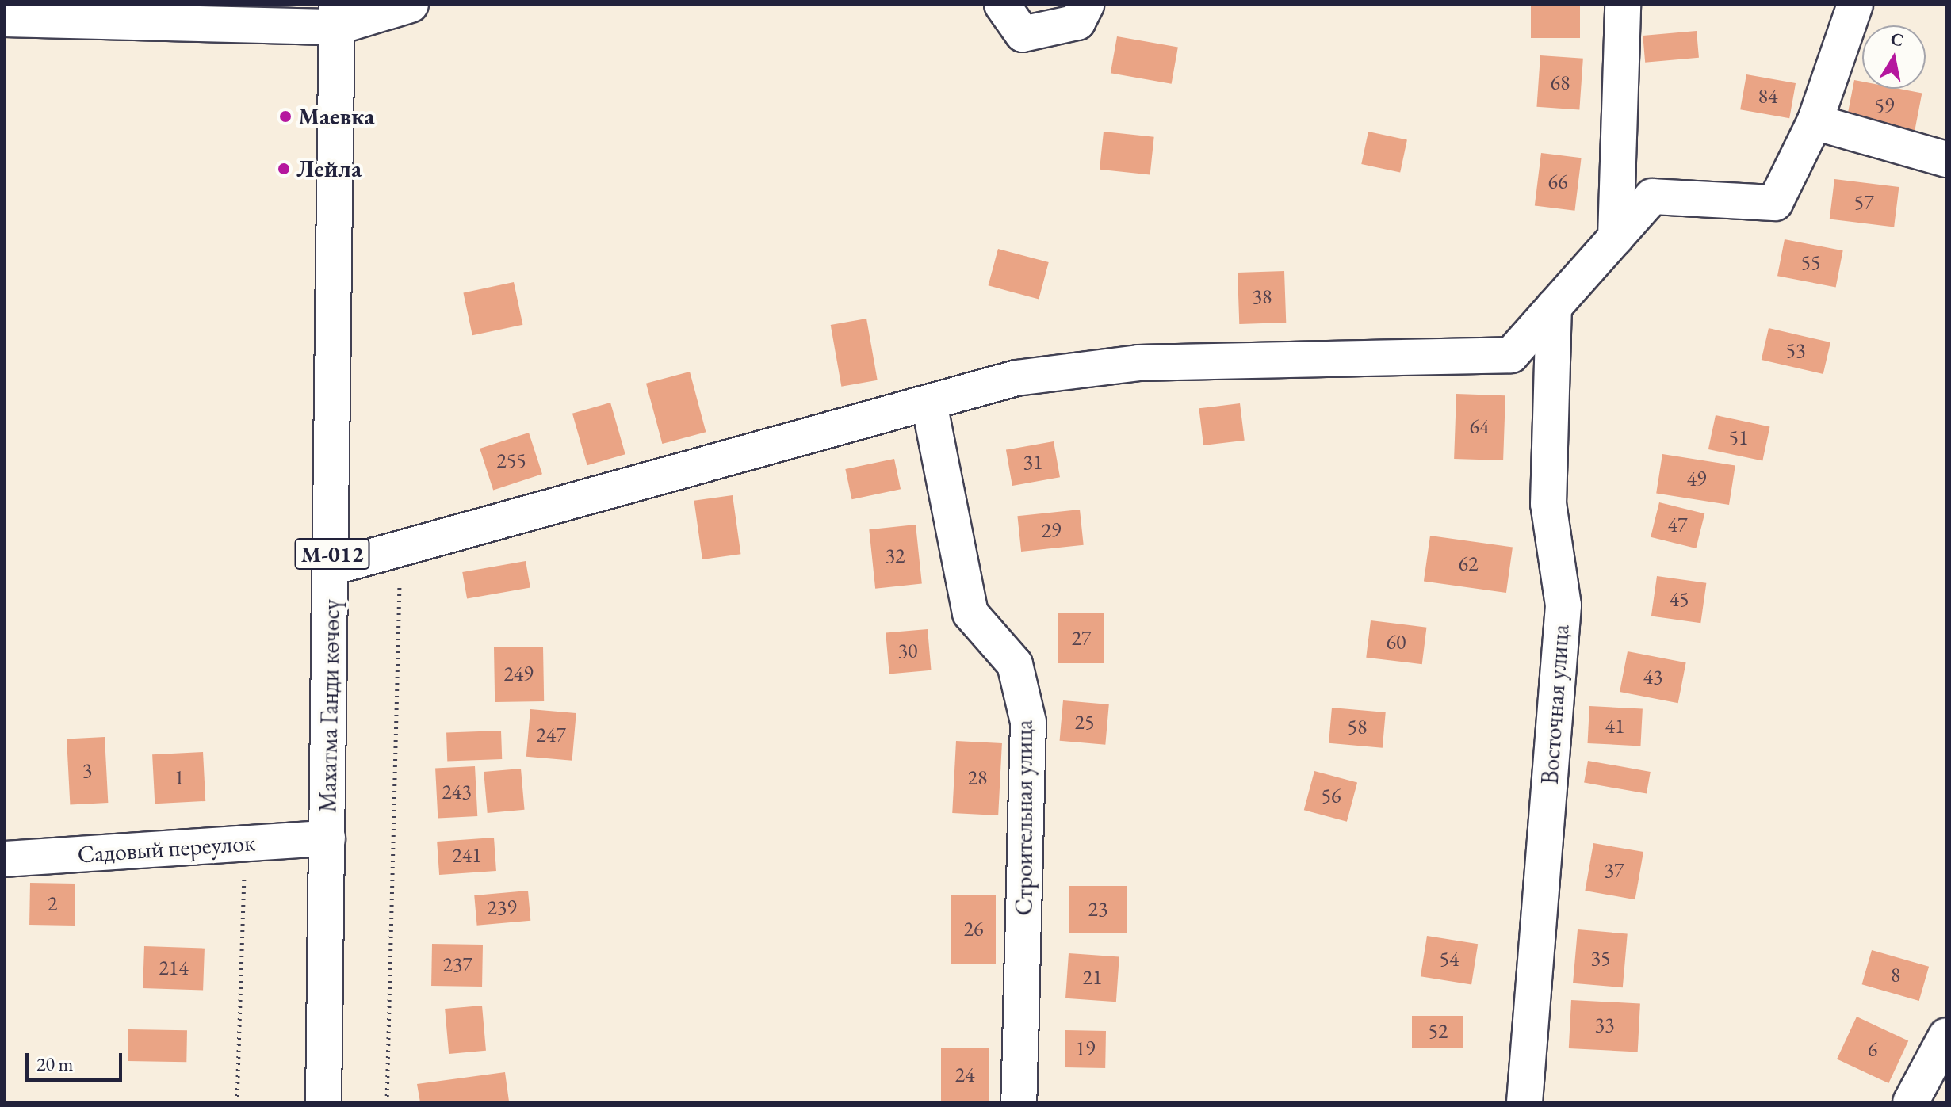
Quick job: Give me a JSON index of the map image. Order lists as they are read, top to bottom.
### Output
{
  "streets": {
    "street": [
      "М-012",
      "Восточная улица",
      "Махатма Ганди көчөсү",
      "Строительная улица",
      "Садовый переулок"
    ]
  },
  "crossings": [
    ["Махатма Ганди көчөсү", "Садовый переулок"]
  ],
  "places": ["Маевка", "Лейла"],
  "house_numbers": [
    "68",
    "84",
    "59",
    "66",
    "57",
    "55",
    "38",
    "53",
    "64",
    "51",
    "255",
    "31",
    "49",
    "47",
    "29",
    "32",
    "62",
    "45",
    "27",
    "60",
    "30",
    "249",
    "43",
    "25",
    "41",
    "58",
    "247",
    "3",
    "1",
    "28",
    "243",
    "56",
    "241",
    "37",
    "2",
    "239",
    "23",
    "26",
    "35",
    "54",
    "237",
    "214",
    "8",
    "21",
    "33",
    "52",
    "19",
    "6",
    "24"
  ],
  "scale_bar": "20 m",
  "north": "top"
}
